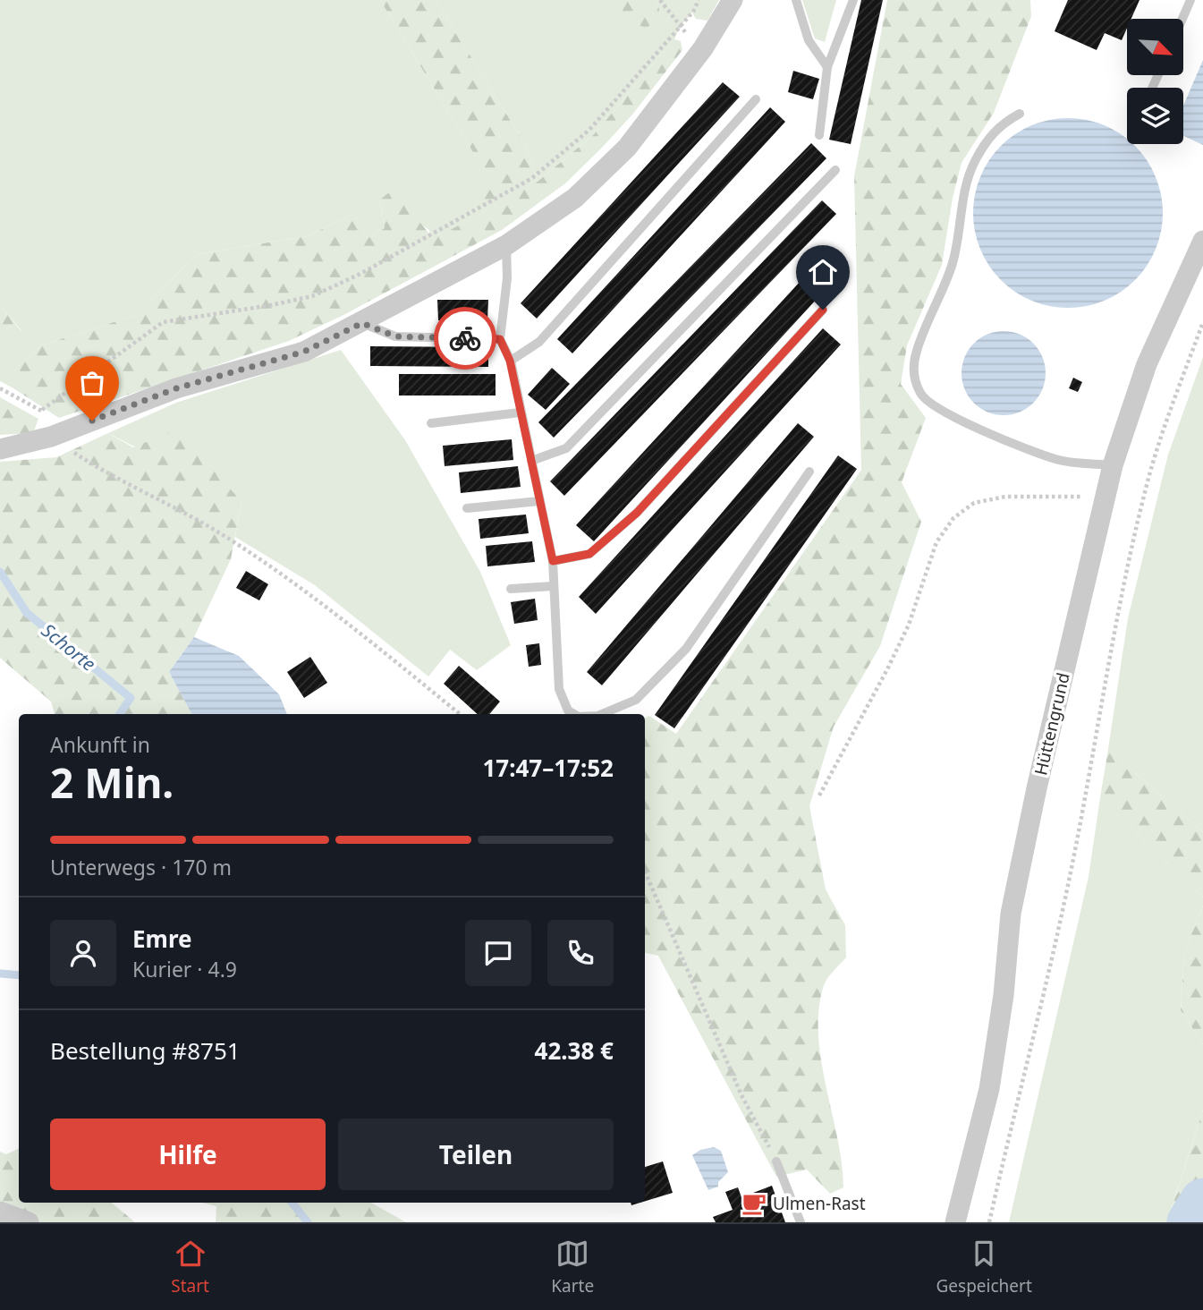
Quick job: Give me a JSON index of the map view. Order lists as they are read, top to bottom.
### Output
{
  "streets": {
    "street": ["Hüttengrund"]
  },
  "water": ["Schorte"],
  "places": {
    "cafe": ["Ulmen-Rast"]
  },
  "north": "bottom right",
  "page": {
    "heading": ["2 Min.", "Ankunft in", "17:47–17:52"],
    "panel": [
      "Emre",
      "Kurier · 4.9",
      "Bestellung #8751",
      "42.38 €"
    ],
    "bar": "Unterwegs · 170 m",
    "buttons": ["Hilfe", "Teilen"],
    "tabs": ["Start", "Karte", "Gespeichert"]
  }
}
